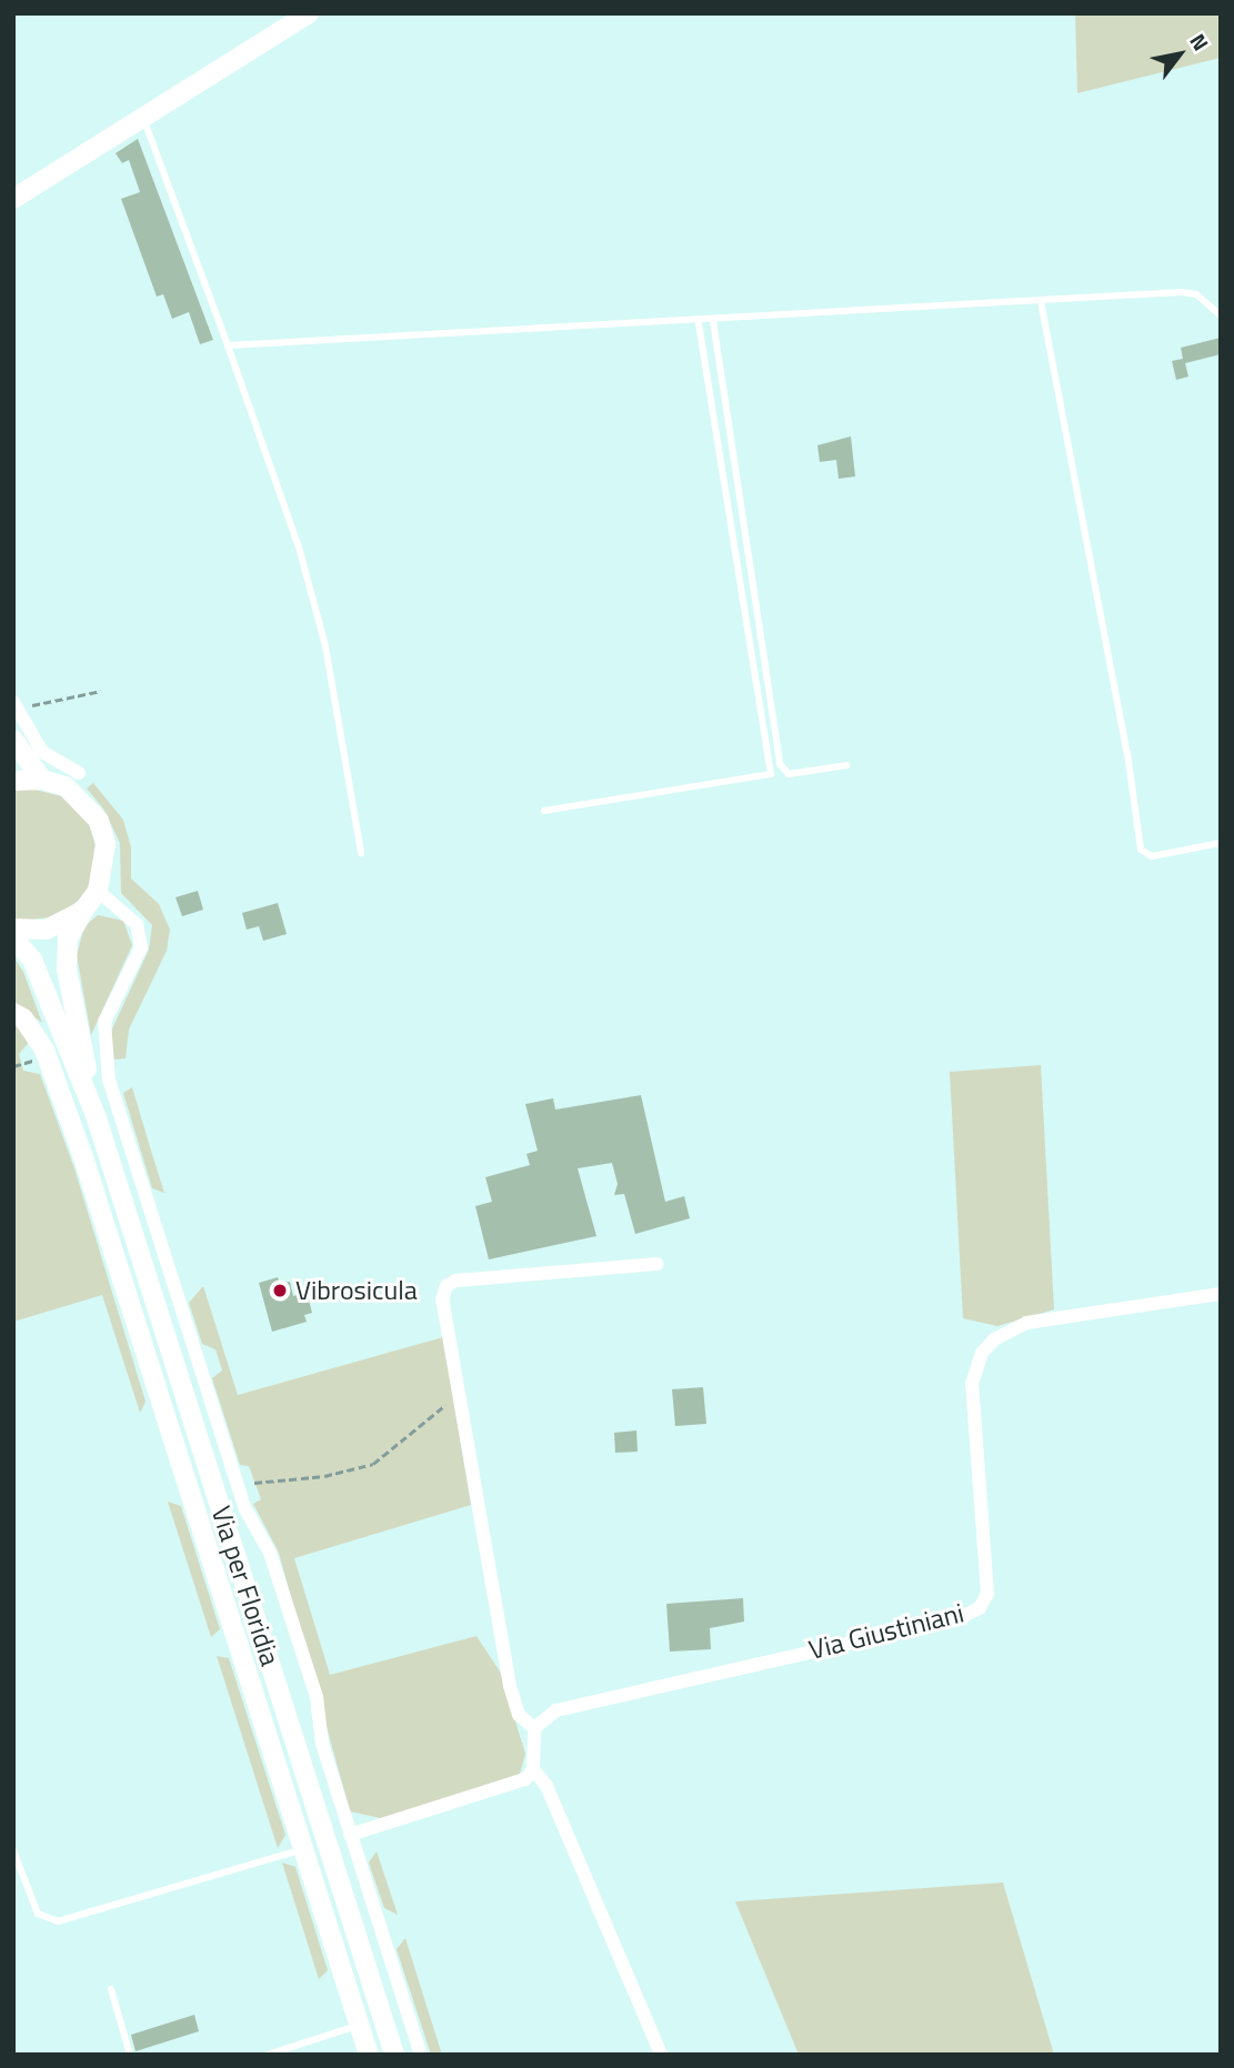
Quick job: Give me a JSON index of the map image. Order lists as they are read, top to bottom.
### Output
{
  "streets": {
    "main road": ["Via per Floridia"],
    "street": ["Via Giustiniani"]
  },
  "places": ["Vibrosicula"],
  "north": "top right"
}
